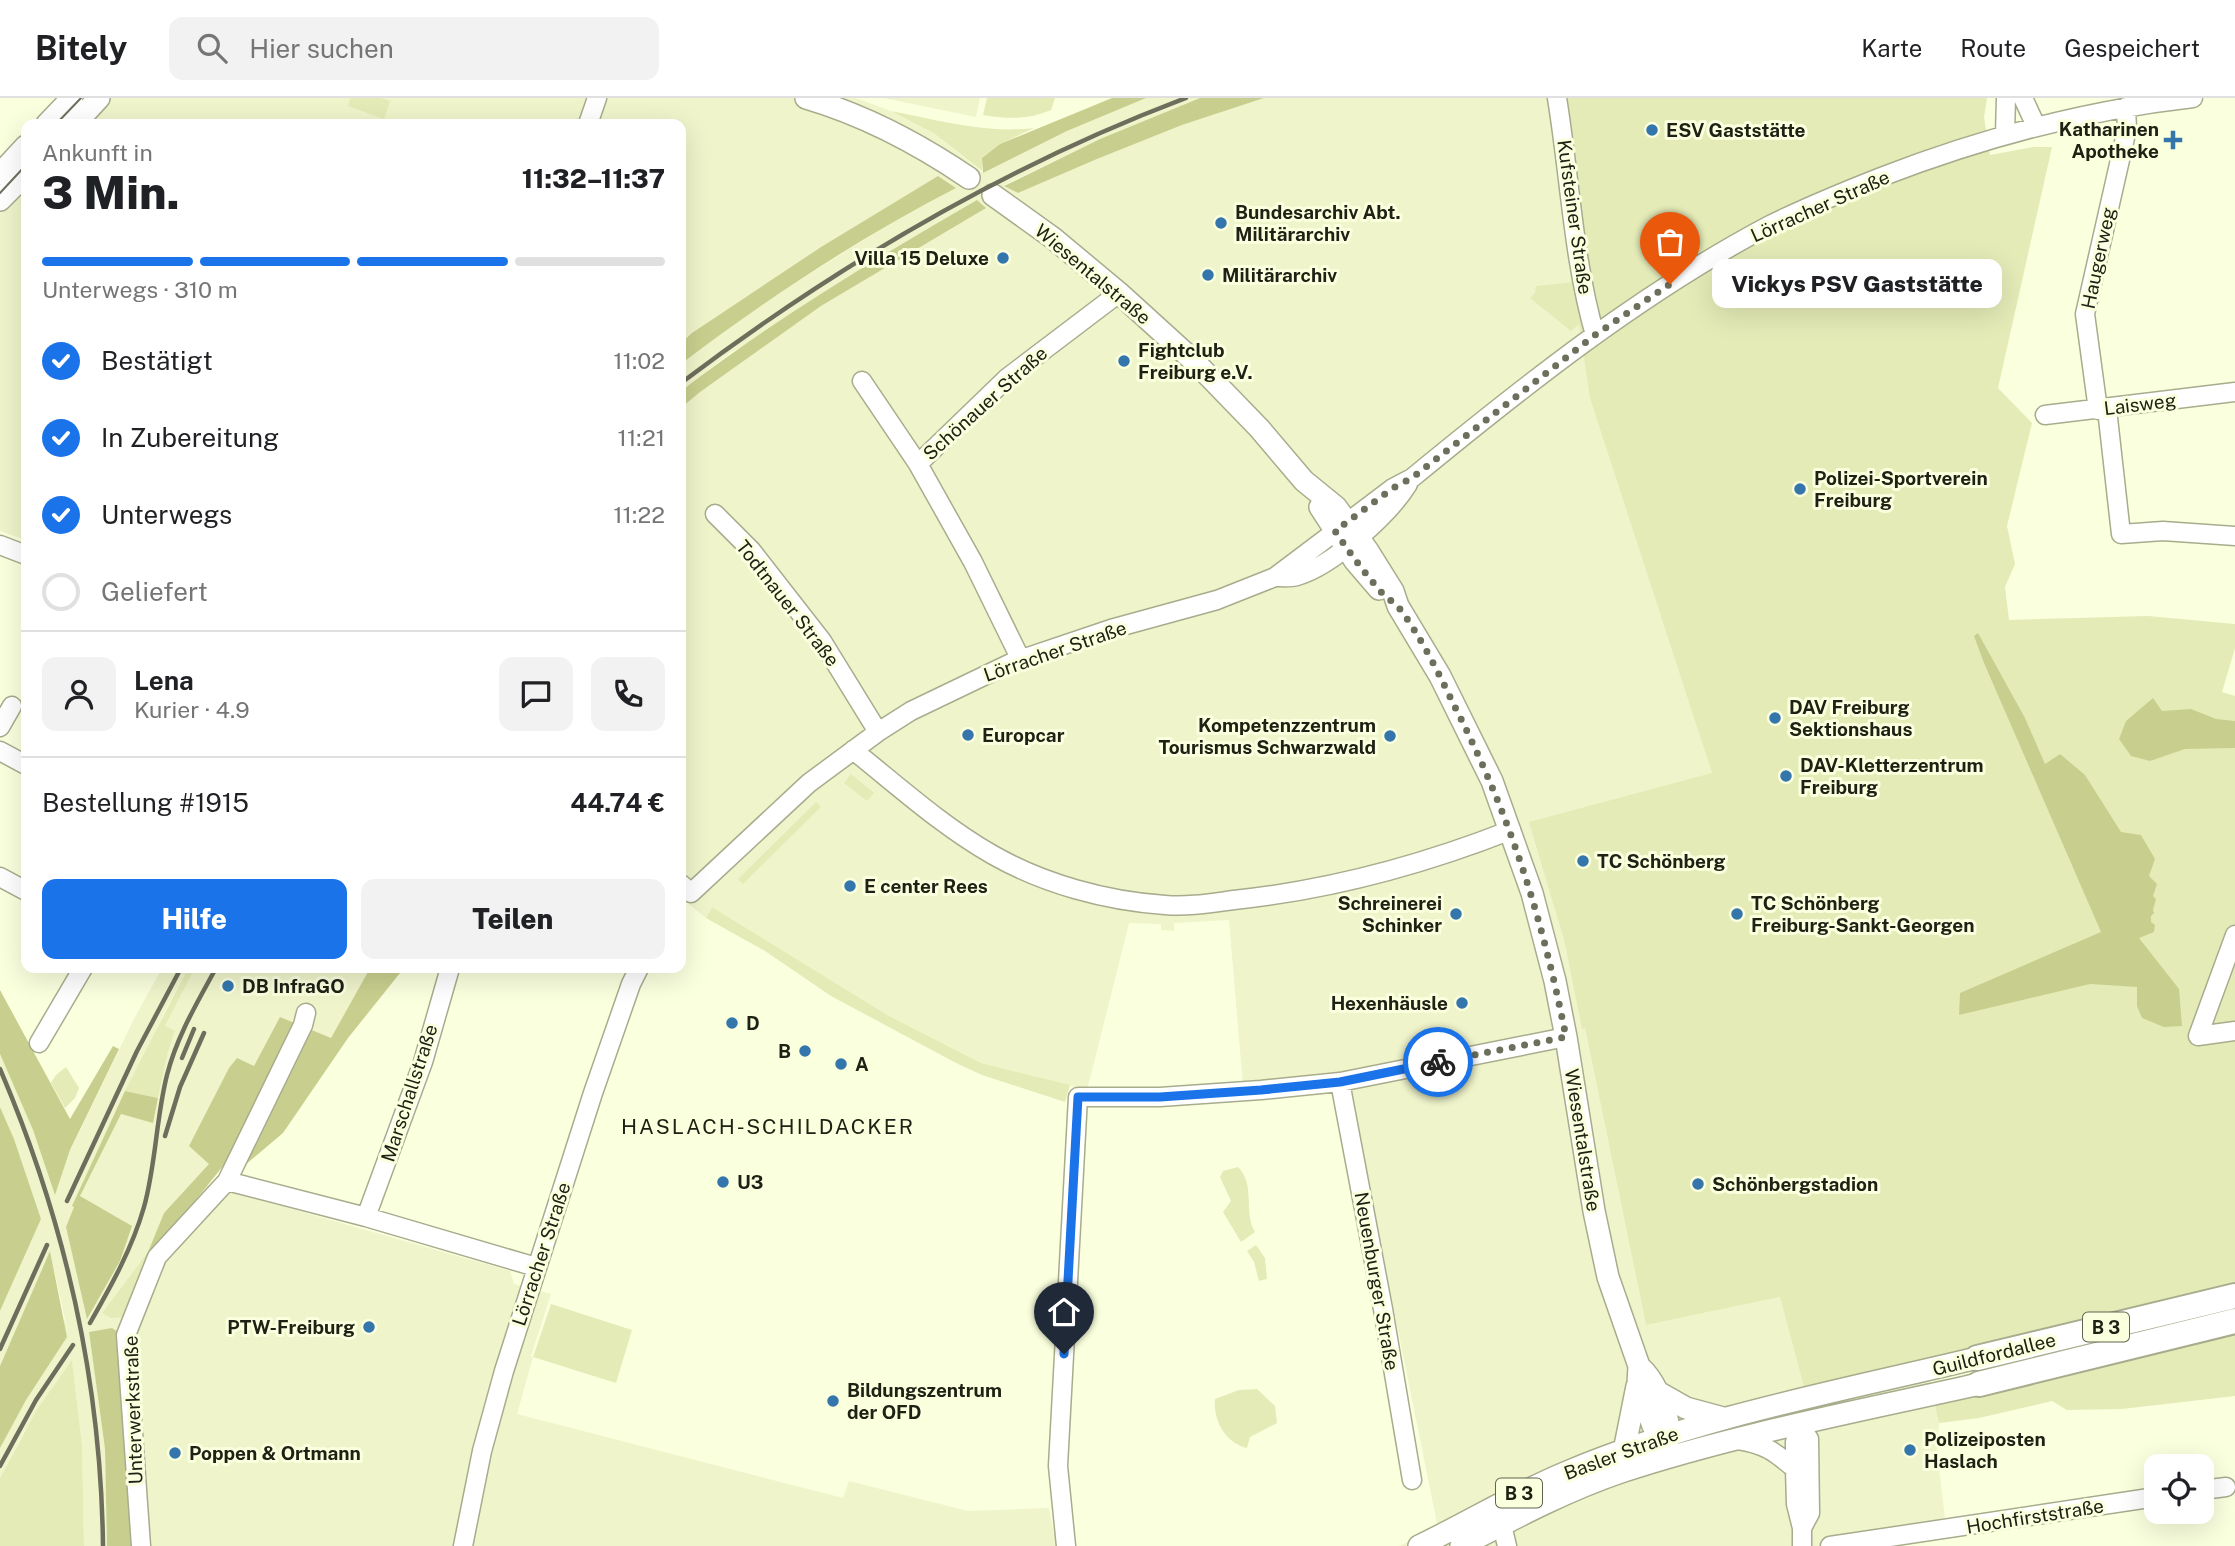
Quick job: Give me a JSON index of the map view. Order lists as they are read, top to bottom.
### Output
{
  "streets": {
    "highway": ["B 3", "Guildfordallee"],
    "main road": ["Wiesentalstraße", "Basler Straße"],
    "street": [
      "Lörracher Straße",
      "Kufsteiner Straße",
      "Haugerweg",
      "Schönauer Straße",
      "Laisweg",
      "Todtnauer Straße",
      "Marschallstraße",
      "Neuenburger Straße",
      "Unterwerkstraße",
      "Hochfirststraße"
    ]
  },
  "crossings": [
    ["Lörracher Straße", "Kufsteiner Straße"],
    ["Lörracher Straße", "Haugerweg"],
    ["Lörracher Straße", "Wiesentalstraße"],
    ["Lörracher Straße", "Schönauer Straße"],
    ["Lörracher Straße", "Todtnauer Straße"],
    ["Haugerweg", "Laisweg"],
    ["Wiesentalstraße", "Schönauer Straße"],
    ["Wiesentalstraße", "Basler Straße"],
    ["Guildfordallee", "Basler Straße"]
  ],
  "districts": ["HASLACH-SCHILDACKER"],
  "places": {
    "other": [
      "ESV Gaststätte",
      "Bundesarchiv Abt. Militärarchiv",
      "Villa 15 Deluxe",
      "Militärarchiv",
      "Vickys PSV Gaststätte",
      "Fightclub Freiburg e.V.",
      "Polizei-Sportverein Freiburg",
      "DAV Freiburg Sektionshaus",
      "Europcar",
      "Kompetenzzentrum Tourismus Schwarzwald",
      "DAV-Kletterzentrum Freiburg",
      "TC Schönberg",
      "E center Rees",
      "Schreinerei Schinker",
      "TC Schönberg Freiburg-Sankt-Georgen",
      "DB InfraGO",
      "Hexenhäusle",
      "D",
      "B",
      "A",
      "U3",
      "Schönbergstadion",
      "PTW-Freiburg",
      "Bildungszentrum der OFD",
      "Polizeiposten Haslach",
      "Poppen & Ortmann"
    ],
    "health": ["Katharinen Apotheke"]
  },
  "page": {
    "header": "Bitely",
    "search": "Hier suchen",
    "nav": ["Karte", "Route", "Gespeichert"],
    "heading": ["3 Min.", "Ankunft in", "11:32–11:37"],
    "panel": [
      "Lena",
      "Kurier · 4.9",
      "Bestellung #1915",
      "44.74 €"
    ],
    "bar": "Unterwegs · 310 m",
    "bubble": "Vickys PSV Gaststätte",
    "list": [
      ["Bestätigt", "11:02"],
      ["In Zubereitung", "11:21"],
      ["Unterwegs", "11:22"],
      "Geliefert"
    ],
    "buttons": ["Hilfe", "Teilen"]
  }
}
